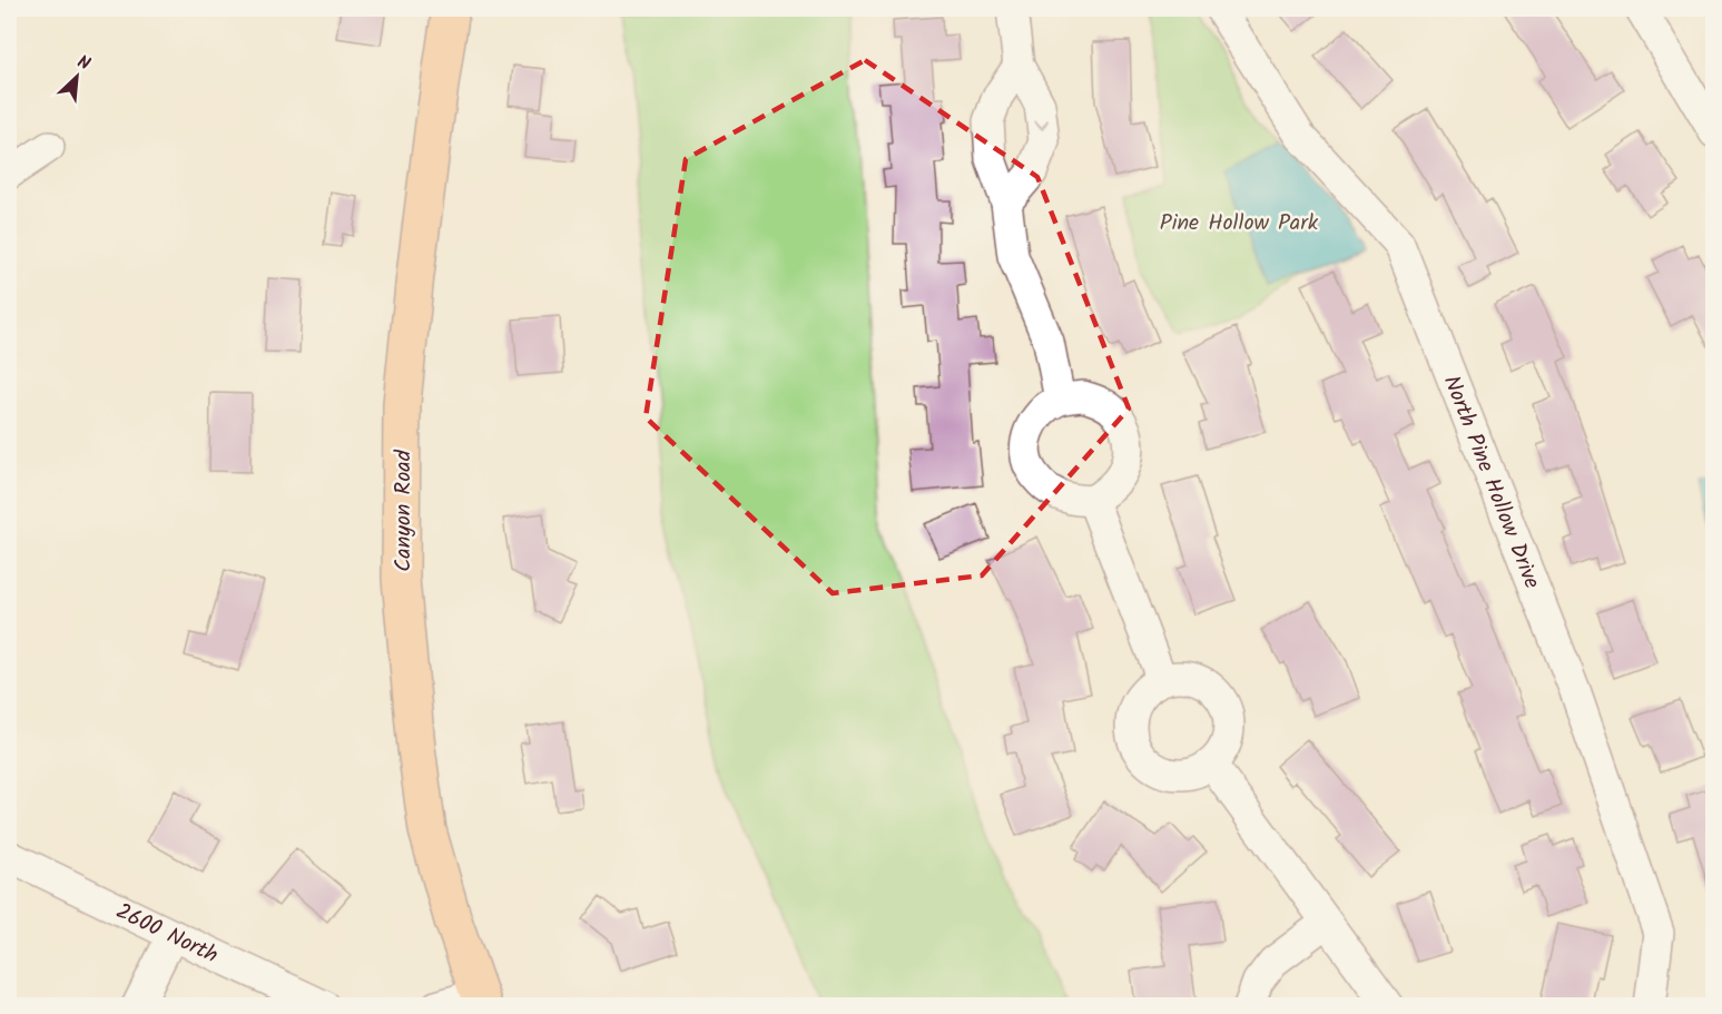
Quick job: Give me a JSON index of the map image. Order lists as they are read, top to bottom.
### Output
{
  "streets": {
    "main road": ["Canyon Road"],
    "street": ["North Pine Hollow Drive", "2600 North"]
  },
  "parks": ["Pine Hollow Park"],
  "north": "top right"
}
